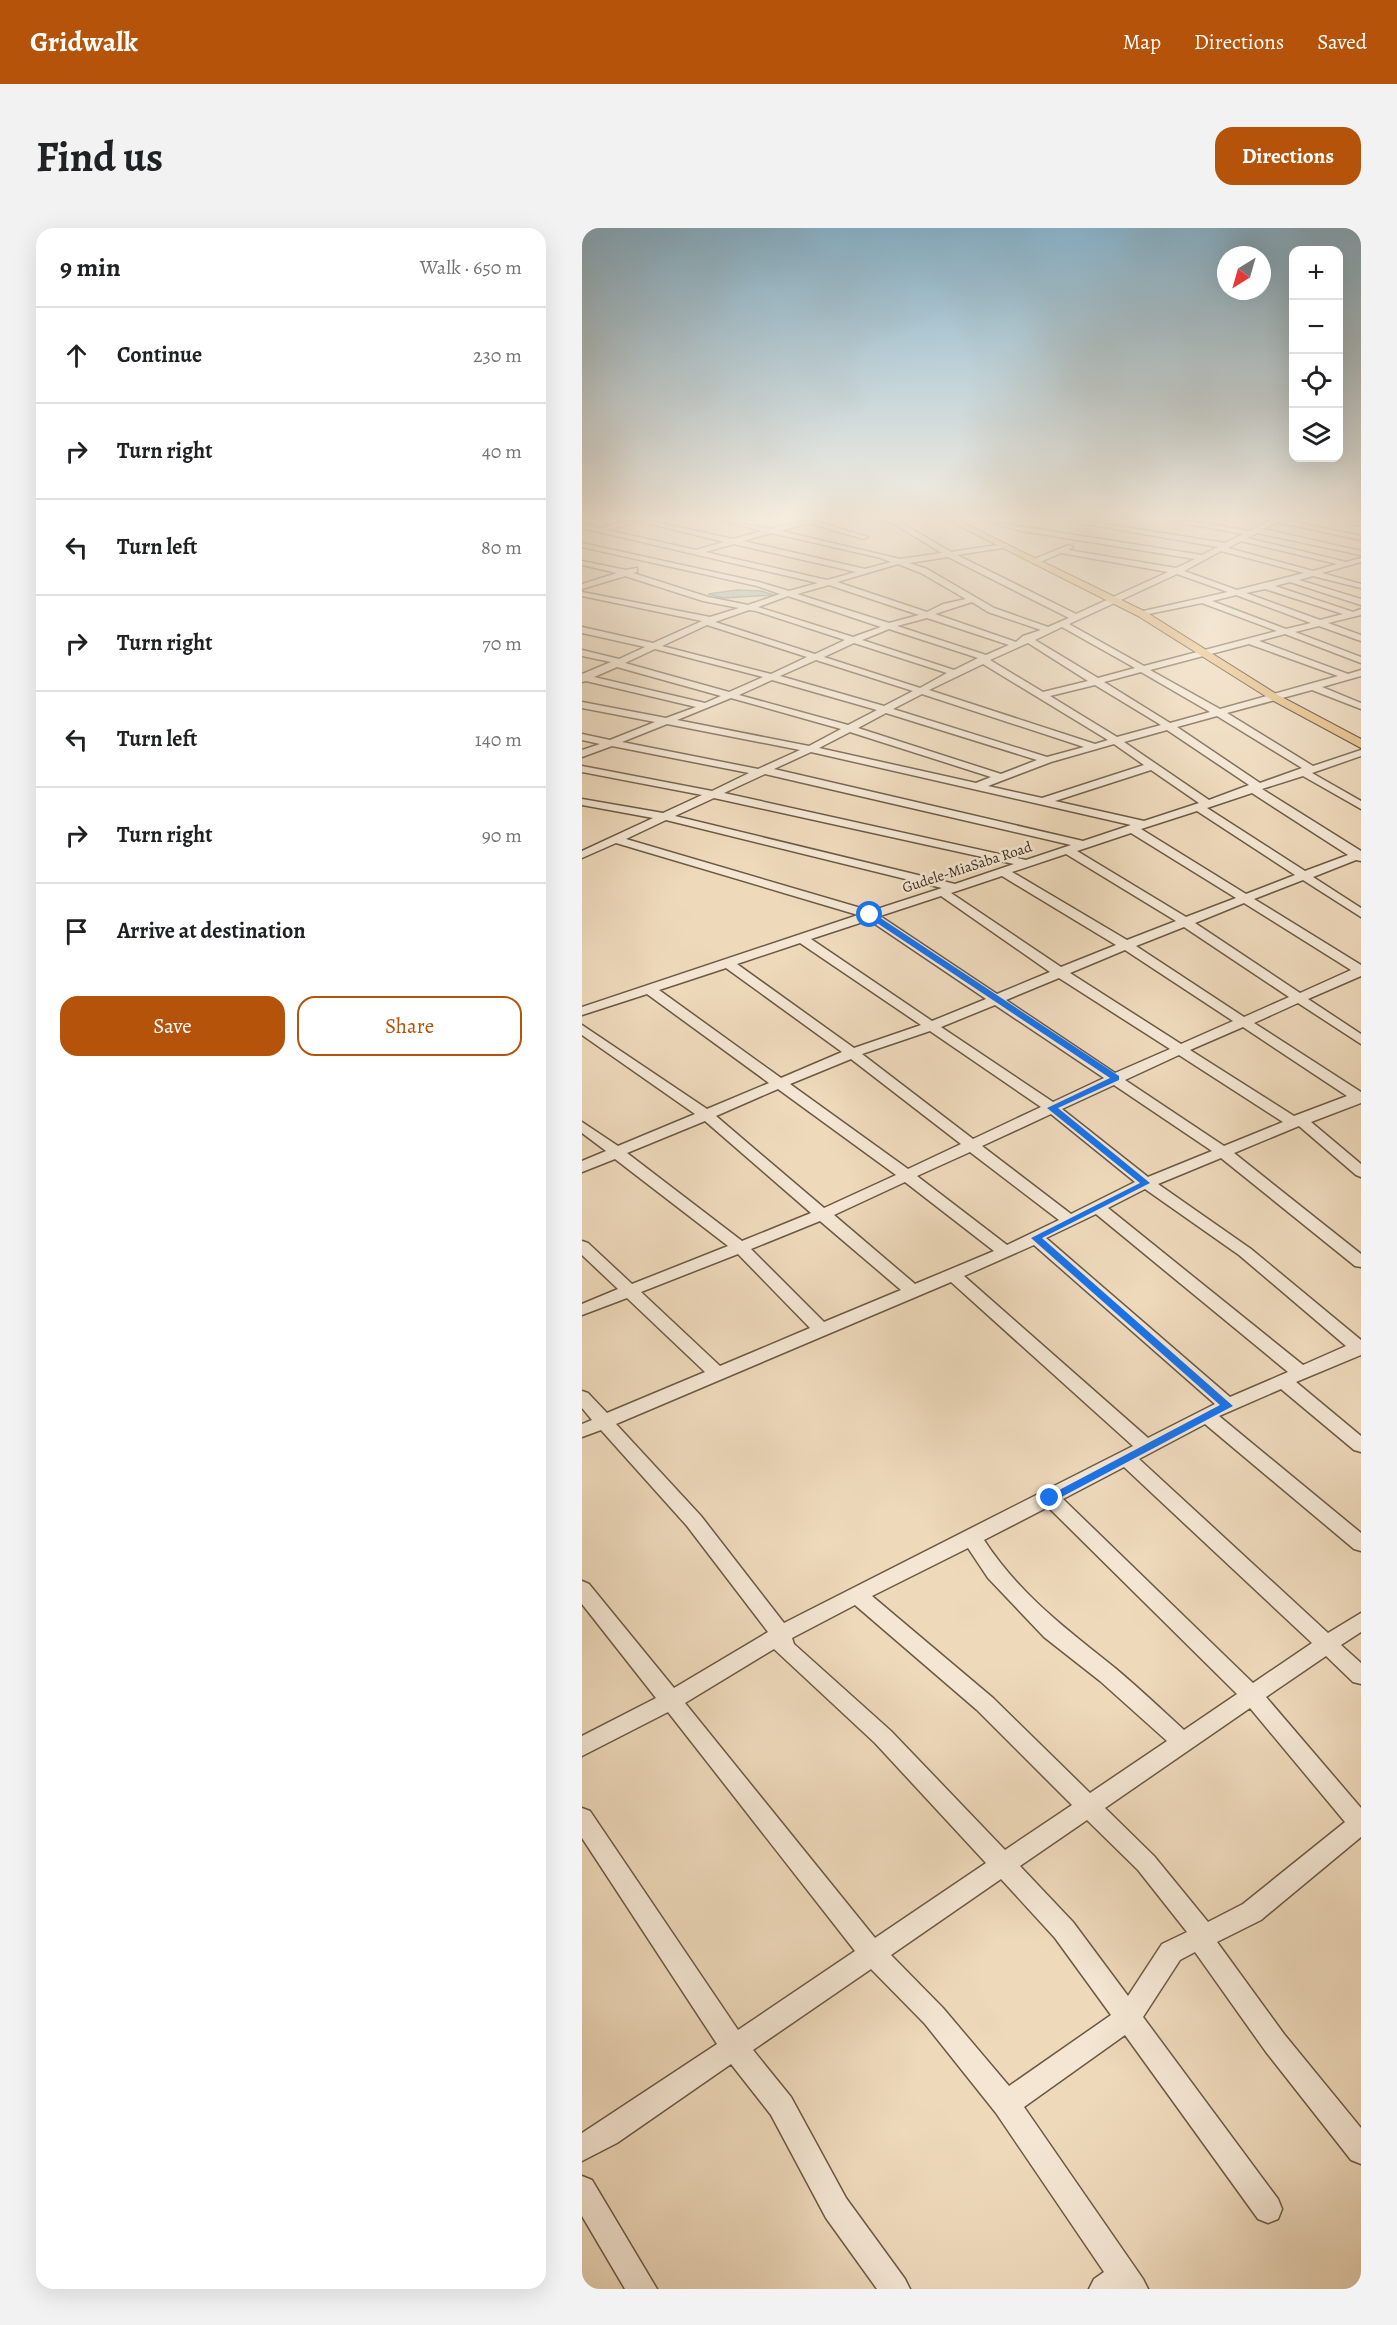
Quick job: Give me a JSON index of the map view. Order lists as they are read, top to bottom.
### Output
{
  "streets": {
    "street": ["Gudele-MiaSaba Road"]
  },
  "north": "bottom left",
  "page": {
    "header": "Gridwalk",
    "nav": ["Map", "Directions", "Saved"],
    "buttons": [
      "Directions",
      ["Save", "Share"]
    ],
    "title": "Find us",
    "heading": ["9 min", "Walk · 650 m"],
    "map_buttons": ["+", "−"],
    "list": [
      ["Continue", "230 m"],
      ["Turn right", "40 m"],
      ["Turn left", "80 m"],
      ["Turn right", "70 m"],
      ["Turn left", "140 m"],
      ["Turn right", "90 m"],
      "Arrive at destination"
    ]
  }
}
